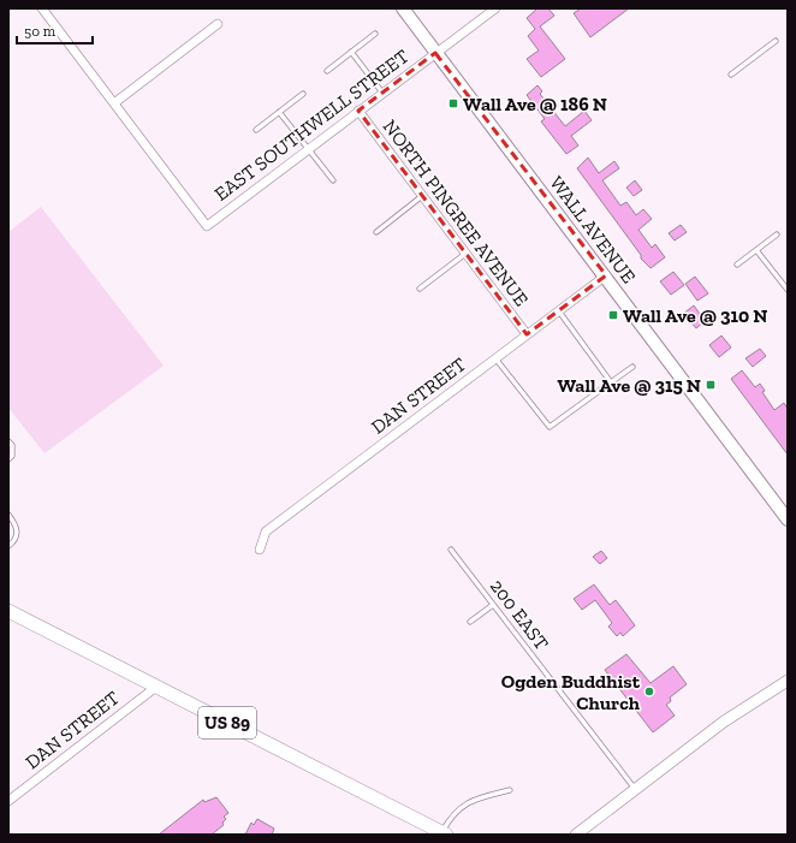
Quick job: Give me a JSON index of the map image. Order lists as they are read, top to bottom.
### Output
{
  "streets": {
    "main road": ["WALL AVENUE", "US 89"],
    "street": ["EAST SOUTHWELL STREET", "NORTH PINGREE AVENUE", "DAN STREET"],
    "lane": ["200 EAST"]
  },
  "crossings": [
    ["EAST SOUTHWELL STREET", "NORTH PINGREE AVENUE"],
    ["EAST SOUTHWELL STREET", "WALL AVENUE"],
    ["NORTH PINGREE AVENUE", "DAN STREET"],
    ["WALL AVENUE", "DAN STREET"],
    ["DAN STREET", "US 89"]
  ],
  "places": {
    "transit": ["Wall Ave @ 186 N", "Wall Ave @ 310 N", "Wall Ave @ 315 N"],
    "other": ["Ogden Buddhist Church"]
  },
  "scale_bar": "50 m"
}
